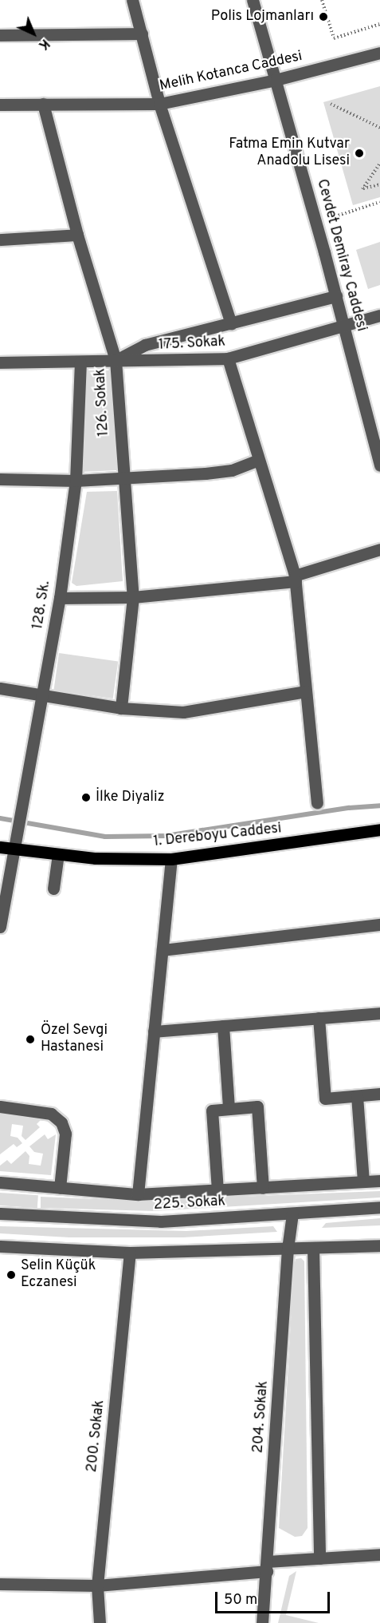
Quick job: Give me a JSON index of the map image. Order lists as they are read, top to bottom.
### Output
{
  "streets": {
    "main road": ["1. Dereboyu Caddesi"],
    "street": [
      "Melih Kotanca Caddesi",
      "Cevdet Demiray Caddesi",
      "175. Sokak",
      "126. Sokak",
      "128. Sk.",
      "225. Sokak",
      "204. Sokak",
      "200. Sokak"
    ]
  },
  "crossings": [
    ["Melih Kotanca Caddesi", "Cevdet Demiray Caddesi"],
    ["Melih Kotanca Caddesi", "126. Sokak"],
    ["Cevdet Demiray Caddesi", "175. Sokak"],
    ["175. Sokak", "126. Sokak"],
    ["175. Sokak", "128. Sk."],
    ["128. Sk.", "1. Dereboyu Caddesi"],
    ["225. Sokak", "204. Sokak"]
  ],
  "places": [
    "Polis Lojmanları",
    "Fatma Emin Kutvar Anadolu Lisesi",
    "İlke Diyaliz",
    "Özel Sevgi Hastanesi",
    "Selin Küçük Eczanesi"
  ],
  "scale_bar": "50 m",
  "north": "bottom right"
}
